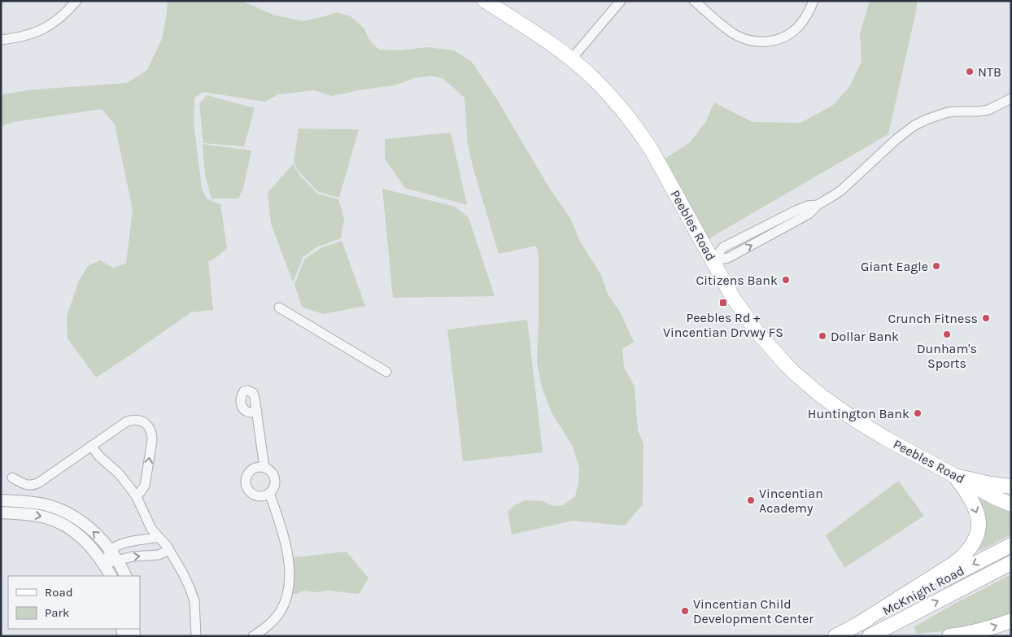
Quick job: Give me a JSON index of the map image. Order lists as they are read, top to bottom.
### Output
{
  "streets": {
    "main road": ["Peebles Road", "McKnight Road"]
  },
  "places": {
    "other": [
      "NTB",
      "Giant Eagle",
      "Citizens Bank",
      "Crunch Fitness",
      "Dunham's Sports",
      "Dollar Bank",
      "Huntington Bank",
      "Vincentian Academy",
      "Vincentian Child Development Center"
    ],
    "transit": ["Peebles Rd + Vincentian Drvwy FS"]
  },
  "legend": ["Road", "Park"]
}
